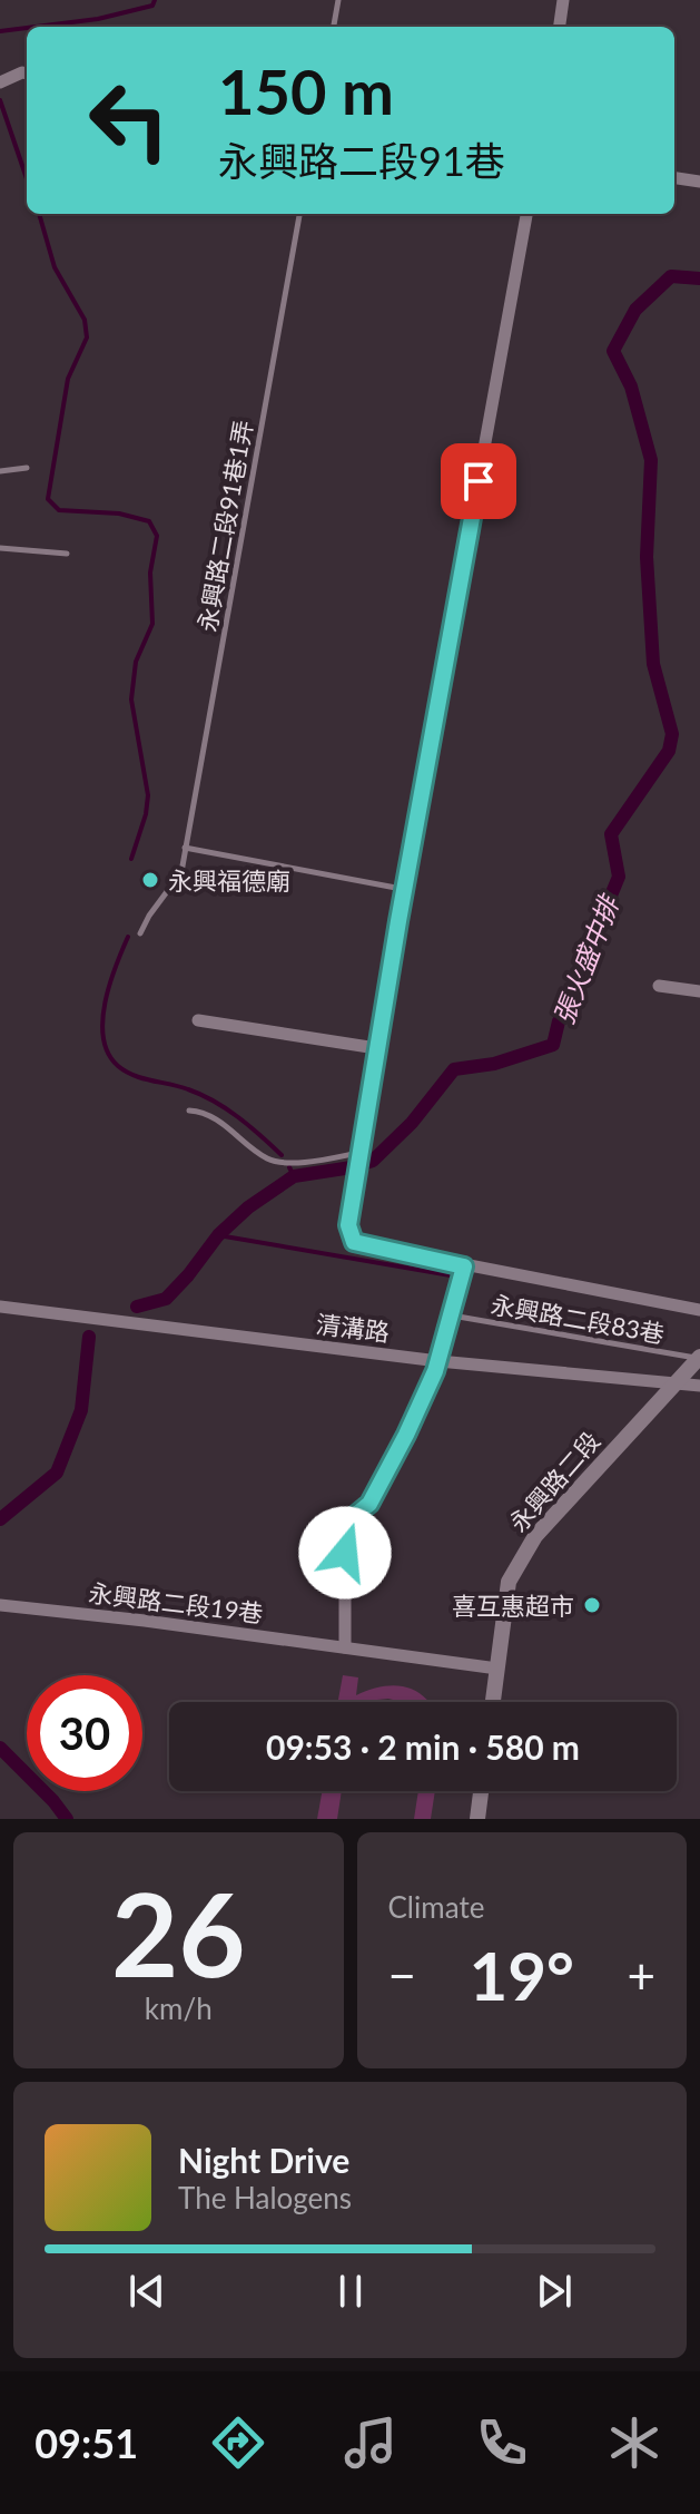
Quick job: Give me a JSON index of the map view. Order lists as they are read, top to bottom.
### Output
{
  "streets": {
    "street": ["清溝路", "永興路二段", "永興路二段19巷"],
    "lane": ["永興路二段91巷1弄", "永興路二段83巷"]
  },
  "crossings": [
    ["永興路二段83巷", "永興路二段"],
    ["清溝路", "永興路二段"],
    ["永興路二段", "永興路二段19巷"]
  ],
  "water": ["張火盛中排"],
  "places": ["永興福德廟", "喜互惠超市"],
  "page": {
    "turn": ["150 m", "永興路二段91巷"],
    "limit": "30",
    "trip": "09:53 · 2 min · 580 m",
    "tile": [
      ["26", "km/h"],
      "Climate"
    ],
    "heat": ["−", "19°", "+"],
    "song": ["Night Drive", "The Halogens"],
    "tabs": "09:51"
  }
}
